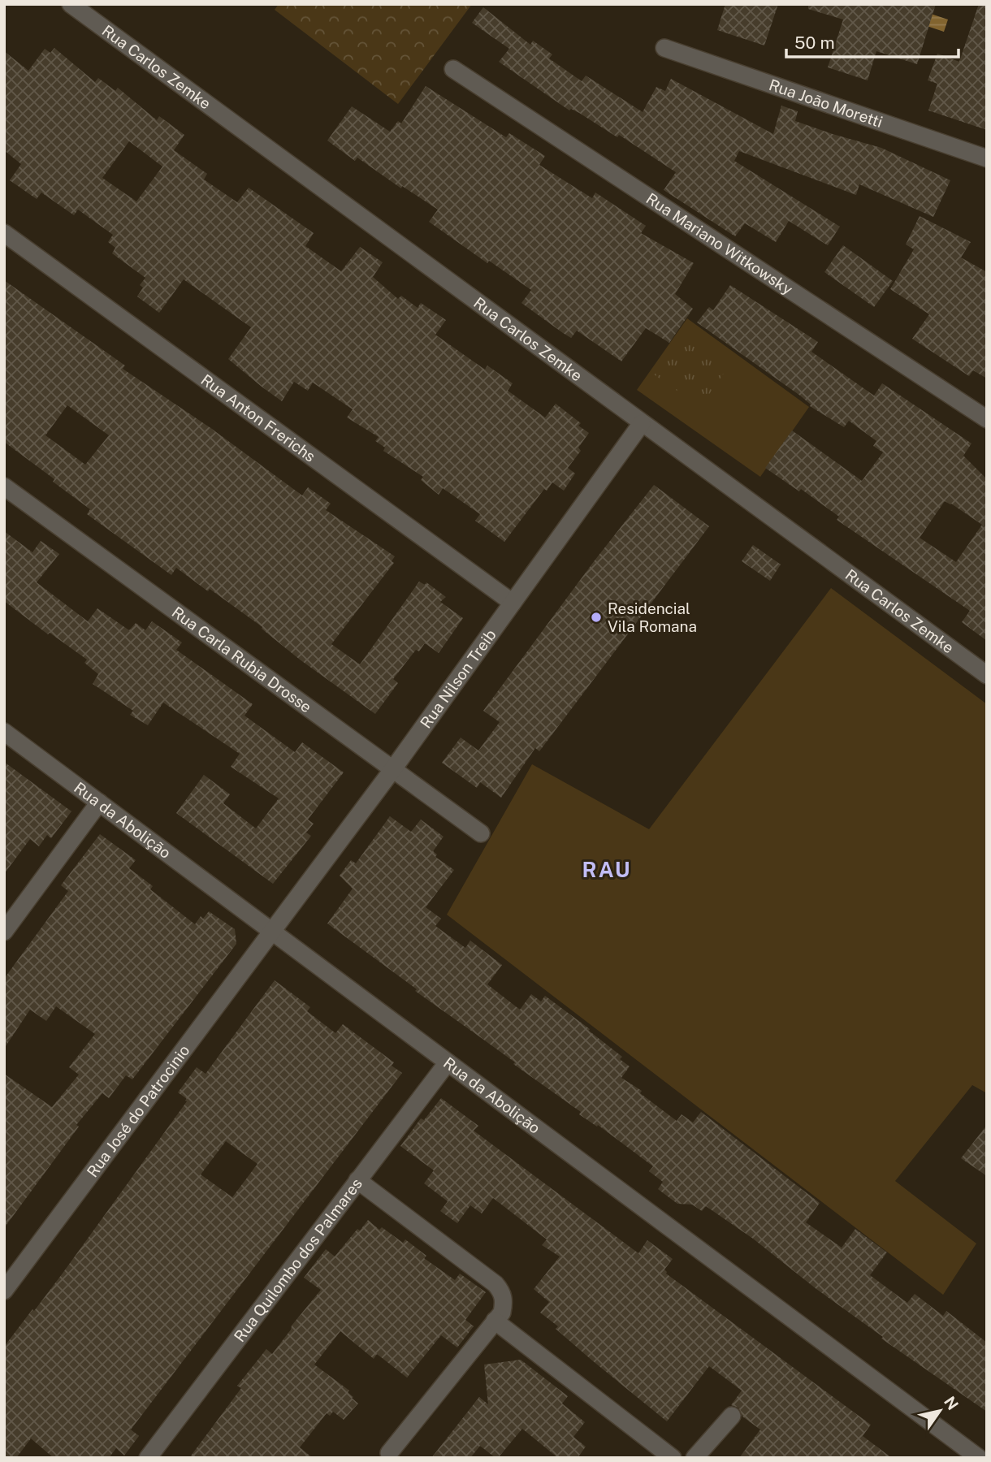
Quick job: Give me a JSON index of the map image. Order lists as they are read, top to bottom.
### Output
{
  "streets": {
    "street": [
      "Rua Carlos Zemke",
      "Rua João Moretti",
      "Rua Mariano Witkowsky",
      "Rua Anton Frerichs",
      "Rua Carla Rubia Drosse",
      "Rua Nilson Treib",
      "Rua da Abolição",
      "Rua José do Patrocinio",
      "Rua Quilombo dos Palmares"
    ]
  },
  "crossings": [
    ["Rua Carlos Zemke", "Rua Nilson Treib"],
    ["Rua Anton Frerichs", "Rua Nilson Treib"],
    ["Rua Carla Rubia Drosse", "Rua Nilson Treib"],
    ["Rua Nilson Treib", "Rua da Abolição"],
    ["Rua Nilson Treib", "Rua José do Patrocinio"],
    ["Rua da Abolição", "Rua José do Patrocinio"],
    ["Rua da Abolição", "Rua Quilombo dos Palmares"]
  ],
  "districts": ["RAU"],
  "places": ["Residencial Vila Romana"],
  "scale_bar": "50 m",
  "north": "top right"
}
